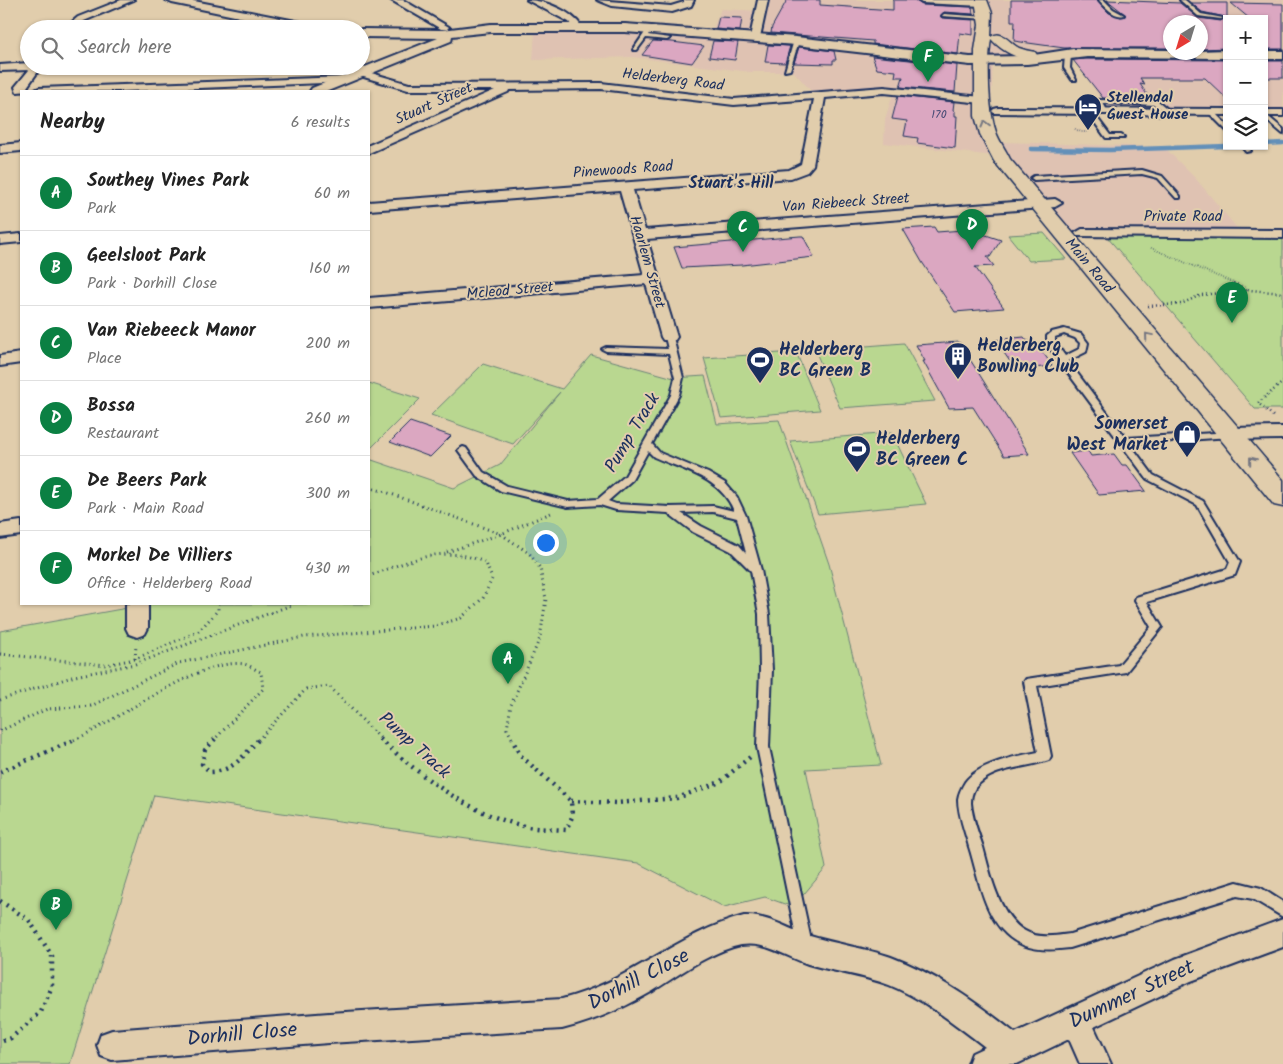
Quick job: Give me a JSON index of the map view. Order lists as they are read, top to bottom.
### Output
{
  "streets": {
    "main road": ["Main Road"],
    "street": [
      "Helderberg Road",
      "Stuart Street",
      "Pinewoods Road",
      "Van Riebeeck Street",
      "Private Road",
      "Haarlem Street",
      "Mcleod Street",
      "Dorhill Close",
      "Dummer Street"
    ],
    "lane": ["Pump Track"]
  },
  "crossings": [
    ["Helderberg Road", "Stuart Street"],
    ["Helderberg Road", "Pinewoods Road"],
    ["Helderberg Road", "Main Road"],
    ["Pinewoods Road", "Haarlem Street"],
    ["Van Riebeeck Street", "Haarlem Street"],
    ["Van Riebeeck Street", "Main Road"],
    ["Private Road", "Main Road"],
    ["Haarlem Street", "Mcleod Street"],
    ["Haarlem Street", "Pump Track"],
    ["Dorhill Close", "Dummer Street"]
  ],
  "districts": ["Stuart's Hill"],
  "places": {
    "hotel": ["Stellendal Guest House"],
    "building": ["Helderberg Bowling Club"],
    "sports": ["Helderberg BC Green B", "Helderberg BC Green C"],
    "shop": ["Somerset West Market"]
  },
  "house_numbers": ["170"],
  "north": "bottom left",
  "page": {
    "map_buttons": ["+", "−"],
    "search": "Search here",
    "pins": [
      "F",
      "D",
      "C",
      "E",
      "A",
      "B"
    ],
    "heading": ["Nearby", "6 results"],
    "list": [
      {
        "mark": "A",
        "name": "Southey Vines Park",
        "note": "Park",
        "value": "60 m"
      },
      {
        "mark": "B",
        "name": "Geelsloot Park",
        "note": "Park · Dorhill Close",
        "value": "160 m"
      },
      {
        "mark": "C",
        "name": "Van Riebeeck Manor",
        "note": "Place",
        "value": "200 m"
      },
      {
        "mark": "D",
        "name": "Bossa",
        "note": "Restaurant",
        "value": "260 m"
      },
      {
        "mark": "E",
        "name": "De Beers Park",
        "note": "Park · Main Road",
        "value": "300 m"
      },
      {
        "mark": "F",
        "name": "Morkel De Villiers",
        "note": "Office · Helderberg Road",
        "value": "430 m"
      }
    ]
  }
}
